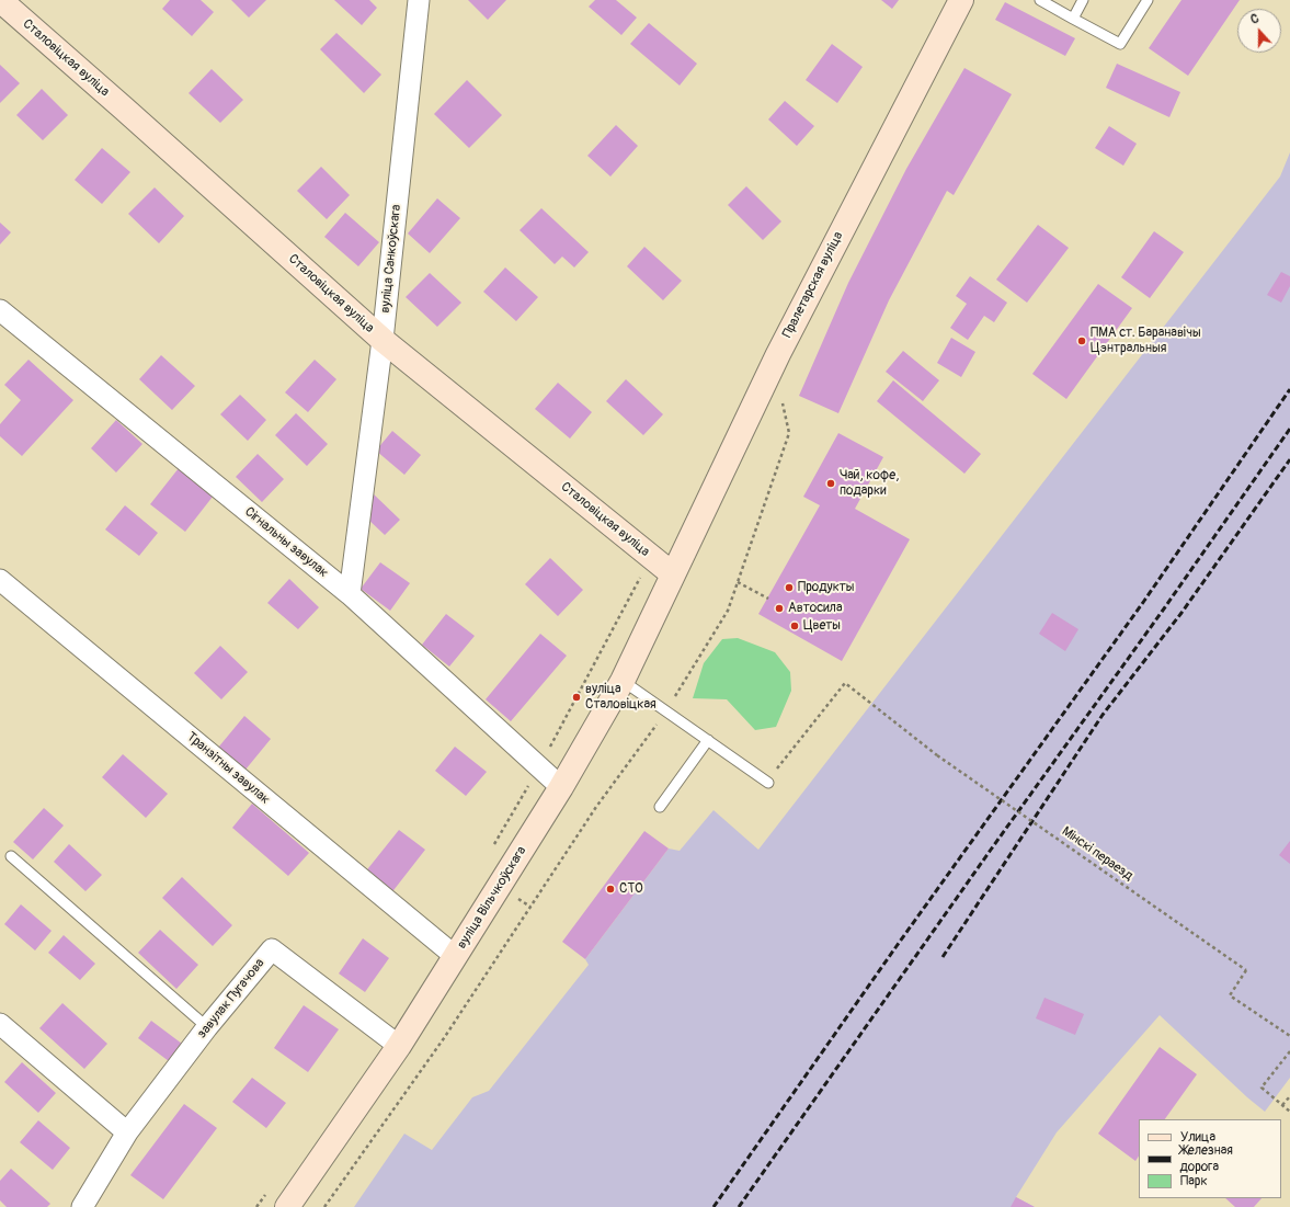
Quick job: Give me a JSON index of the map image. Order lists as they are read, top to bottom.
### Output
{
  "streets": {
    "main road": ["Сталовіцкая вуліца", "Пралетарская вуліца", "вуліца Вільчкоўскага"],
    "street": [
      "вуліца Санкоўскага",
      "Сігнальны завулак",
      "Транзітны завулак",
      "завулак Пугачова"
    ],
    "path": ["Мінскі пераезд"]
  },
  "crossings": [
    ["Сталовіцкая вуліца", "вуліца Санкоўскага"],
    ["Сталовіцкая вуліца", "Пралетарская вуліца"],
    ["Сталовіцкая вуліца", "вуліца Вільчкоўскага"],
    ["вуліца Санкоўскага", "Сігнальны завулак"],
    ["Пралетарская вуліца", "вуліца Вільчкоўскага"],
    ["Сігнальны завулак", "вуліца Вільчкоўскага"],
    ["Транзітны завулак", "вуліца Вільчкоўскага"],
    ["вуліца Вільчкоўскага", "завулак Пугачова"]
  ],
  "places": [
    "ПМА ст. Баранавічы Цэнтральныя",
    "Чай, кофе, подарки",
    "Продукты",
    "Автосила",
    "Цветы",
    "вуліца Сталовіцкая",
    "СТО"
  ],
  "legend": ["Улица", "Железная дорога", "Парк"],
  "north": "top"
}
